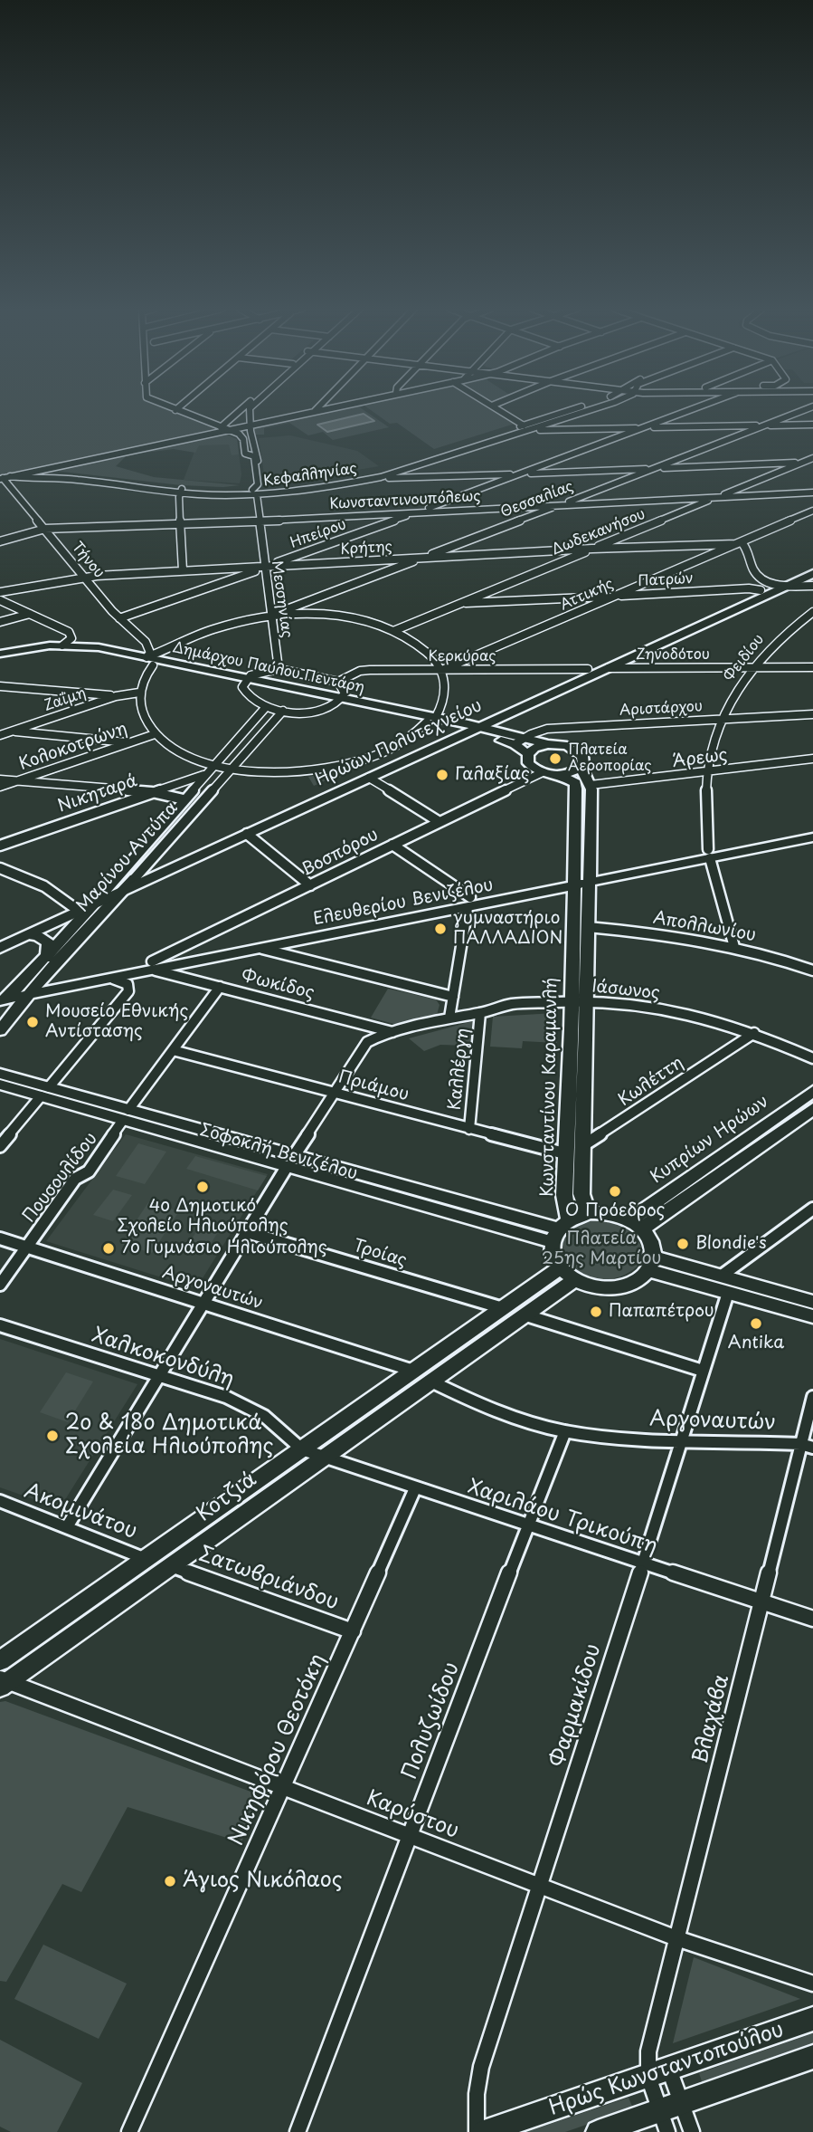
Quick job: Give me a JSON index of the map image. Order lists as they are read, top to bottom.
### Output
{
  "streets": {
    "main road": [
      "Δημάρχου Παύλου Πεντάρη",
      "Ηρώων Πολυτεχνείου",
      "Μαρίνου Αντύπα",
      "Ελευθερίου Βενιζέλου",
      "Κωνσταντίνου Καραμανλή",
      "Κυπρίων Ηρώων",
      "Σοφοκλή Βενιζέλου",
      "Κοτζιά",
      "Ηρώς Κωνσταντοπούλου"
    ],
    "street": [
      "Κεφαλληνίας",
      "Θεσσαλίας",
      "Κωνσταντινουπόλεως",
      "Δωδεκανήσου",
      "Ηπείρου",
      "Κρήτης",
      "Τήνου",
      "Πατρών",
      "Αττικής",
      "Μεσσηνίας",
      "Ζηνοδότου",
      "Κερκύρας",
      "Φειδίου",
      "Ζαΐμη",
      "Αριστάρχου",
      "Κολοκοτρώνη",
      "Άρεως",
      "Νικηταρά",
      "Βοσπόρου",
      "Απολλωνίου",
      "Φωκίδος",
      "Ιάσωνος",
      "Καλλέργη",
      "Κωλέττη",
      "Πριάμου",
      "Πουσουλίδου",
      "Τροίας",
      "Αργοναυτών",
      "Χαλκοκονδύλη",
      "Ακομινάτου",
      "Χαριλάου Τρικούπη",
      "Σατωβριάνδου",
      "Φαρμακίδου",
      "Βλαχάβα",
      "Πολυζωίδου",
      "Νικηφόρου Θεοτόκη",
      "Καρύστου"
    ]
  },
  "crossings": [
    ["Κεφαλληνίας", "Τήνου"],
    ["Κεφαλληνίας", "Μεσσηνίας"],
    ["Θεσσαλίας", "Κωνσταντινουπόλεως"],
    ["Θεσσαλίας", "Κρήτης"],
    ["Θεσσαλίας", "Μεσσηνίας"],
    ["Κωνσταντινουπόλεως", "Δωδεκανήσου"],
    ["Κωνσταντινουπόλεως", "Ηπείρου"],
    ["Κωνσταντινουπόλεως", "Τήνου"],
    ["Κωνσταντινουπόλεως", "Μεσσηνίας"],
    ["Δωδεκανήσου", "Κρήτης"],
    ["Δωδεκανήσου", "Πατρών"],
    ["Ηπείρου", "Κρήτης"],
    ["Ηπείρου", "Τήνου"],
    ["Ηπείρου", "Μεσσηνίας"],
    ["Κρήτης", "Τήνου"],
    ["Κρήτης", "Αττικής"],
    ["Κρήτης", "Μεσσηνίας"],
    ["Τήνου", "Δημάρχου Παύλου Πεντάρη"],
    ["Πατρών", "Αττικής"],
    ["Πατρών", "Ηρώων Πολυτεχνείου"],
    ["Αττικής", "Κερκύρας"],
    ["Ζηνοδότου", "Φειδίου"],
    ["Ζηνοδότου", "Ηρώων Πολυτεχνείου"],
    ["Κερκύρας", "Ηρώων Πολυτεχνείου"],
    ["Φειδίου", "Αριστάρχου"],
    ["Φειδίου", "Άρεως"],
    ["Φειδίου", "Ελευθερίου Βενιζέλου"],
    ["Φειδίου", "Απολλωνίου"],
    ["Δημάρχου Παύλου Πεντάρη", "Αριστάρχου"],
    ["Δημάρχου Παύλου Πεντάρη", "Ηρώων Πολυτεχνείου"],
    ["Ηρώων Πολυτεχνείου", "Μαρίνου Αντύπα"],
    ["Άρεως", "Κωνσταντίνου Καραμανλή"],
    ["Νικηταρά", "Μαρίνου Αντύπα"],
    ["Βοσπόρου", "Ελευθερίου Βενιζέλου"],
    ["Βοσπόρου", "Φωκίδος"],
    ["Μαρίνου Αντύπα", "Ελευθερίου Βενιζέλου"],
    ["Ελευθερίου Βενιζέλου", "Φωκίδος"],
    ["Ελευθερίου Βενιζέλου", "Κωνσταντίνου Καραμανλή"],
    ["Απολλωνίου", "Κωνσταντίνου Καραμανλή"],
    ["Φωκίδος", "Ιάσωνος"],
    ["Φωκίδος", "Πουσουλίδου"],
    ["Ιάσωνος", "Καλλέργη"],
    ["Ιάσωνος", "Κωλέττη"],
    ["Ιάσωνος", "Πριάμου"],
    ["Ιάσωνος", "Κωνσταντίνου Καραμανλή"],
    ["Ιάσωνος", "Σοφοκλή Βενιζέλου"],
    ["Ιάσωνος", "Τροίας"],
    ["Ιάσωνος", "Αργοναυτών"],
    ["Ιάσωνος", "Χαλκοκονδύλη"],
    ["Ιάσωνος", "Ακομινάτου"],
    ["Καλλέργη", "Πριάμου"],
    ["Κωλέττη", "Πριάμου"],
    ["Κωλέττη", "Κωνσταντίνου Καραμανλή"],
    ["Πριάμου", "Κωνσταντίνου Καραμανλή"],
    ["Πριάμου", "Πουσουλίδου"],
    ["Κωνσταντίνου Καραμανλή", "Κυπρίων Ηρώων"],
    ["Κωνσταντίνου Καραμανλή", "Σοφοκλή Βενιζέλου"],
    ["Κωνσταντίνου Καραμανλή", "Κοτζιά"],
    ["Κυπρίων Ηρώων", "Σοφοκλή Βενιζέλου"],
    ["Κυπρίων Ηρώων", "Κοτζιά"],
    ["Σοφοκλή Βενιζέλου", "Πουσουλίδου"],
    ["Σοφοκλή Βενιζέλου", "Κοτζιά"],
    ["Πουσουλίδου", "Αργοναυτών"],
    ["Τροίας", "Κοτζιά"],
    ["Αργοναυτών", "Κοτζιά"],
    ["Αργοναυτών", "Φαρμακίδου"],
    ["Αργοναυτών", "Βλαχάβα"],
    ["Αργοναυτών", "Πολυζωίδου"],
    ["Χαλκοκονδύλη", "Κοτζιά"],
    ["Χαλκοκονδύλη", "Χαριλάου Τρικούπη"],
    ["Κοτζιά", "Ακομινάτου"],
    ["Κοτζιά", "Χαριλάου Τρικούπη"],
    ["Κοτζιά", "Σατωβριάνδου"],
    ["Κοτζιά", "Καρύστου"],
    ["Χαριλάου Τρικούπη", "Φαρμακίδου"],
    ["Χαριλάου Τρικούπη", "Βλαχάβα"],
    ["Χαριλάου Τρικούπη", "Πολυζωίδου"],
    ["Χαριλάου Τρικούπη", "Νικηφόρου Θεοτόκη"],
    ["Σατωβριάνδου", "Νικηφόρου Θεοτόκη"],
    ["Φαρμακίδου", "Καρύστου"],
    ["Βλαχάβα", "Καρύστου"],
    ["Βλαχάβα", "Ηρώς Κωνσταντοπούλου"],
    ["Πολυζωίδου", "Καρύστου"],
    ["Νικηφόρου Θεοτόκη", "Καρύστου"]
  ],
  "parks": ["Πλατεία 25ης Μαρτίου"],
  "places": [
    "Πλατεία Αεροπορίας",
    "Γαλαξίας",
    "γυμναστήριο ΠΑΛΛΑΔΙΟΝ",
    "Μουσείο Εθνικής Αντίστασης",
    "4ο Δημοτικό Σχολείο Ηλιούπολης",
    "Ο Πρόεδρος",
    "Blondie's",
    "7ο Γυμνάσιο Ηλιούπολης",
    "Παπαπέτρου",
    "Antika",
    "2ο & 18ο Δημοτικά Σχολεία Ηλιούπολης",
    "Άγιος Νικόλαος"
  ]
}
